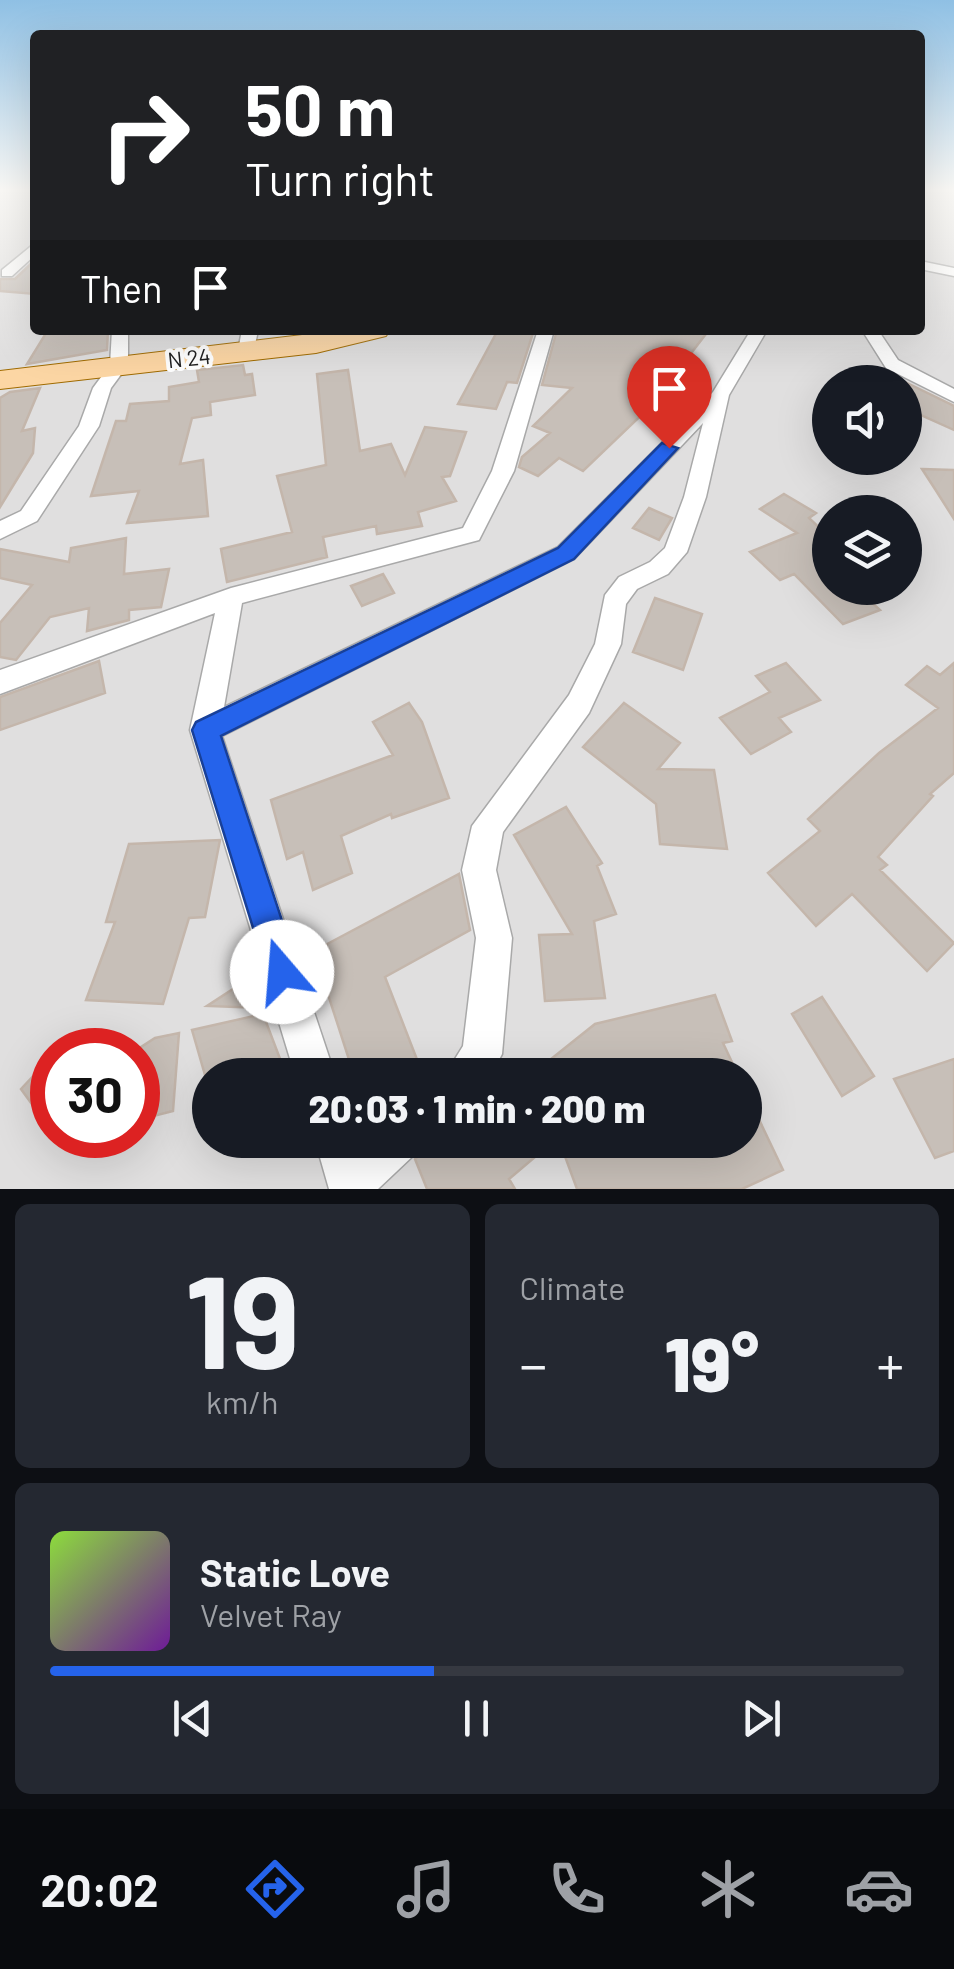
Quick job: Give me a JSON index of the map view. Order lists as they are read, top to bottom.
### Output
{
  "streets": {
    "main road": ["N 24"]
  },
  "page": {
    "turn": ["50 m", "Turn right"],
    "then": "Then",
    "limit": "30",
    "trip": "20:03 · 1 min · 200 m",
    "tile": [
      ["19", "km/h"],
      "Climate"
    ],
    "heat": ["−", "19°", "+"],
    "song": ["Static Love", "Velvet Ray"],
    "tabs": "20:02"
  }
}
